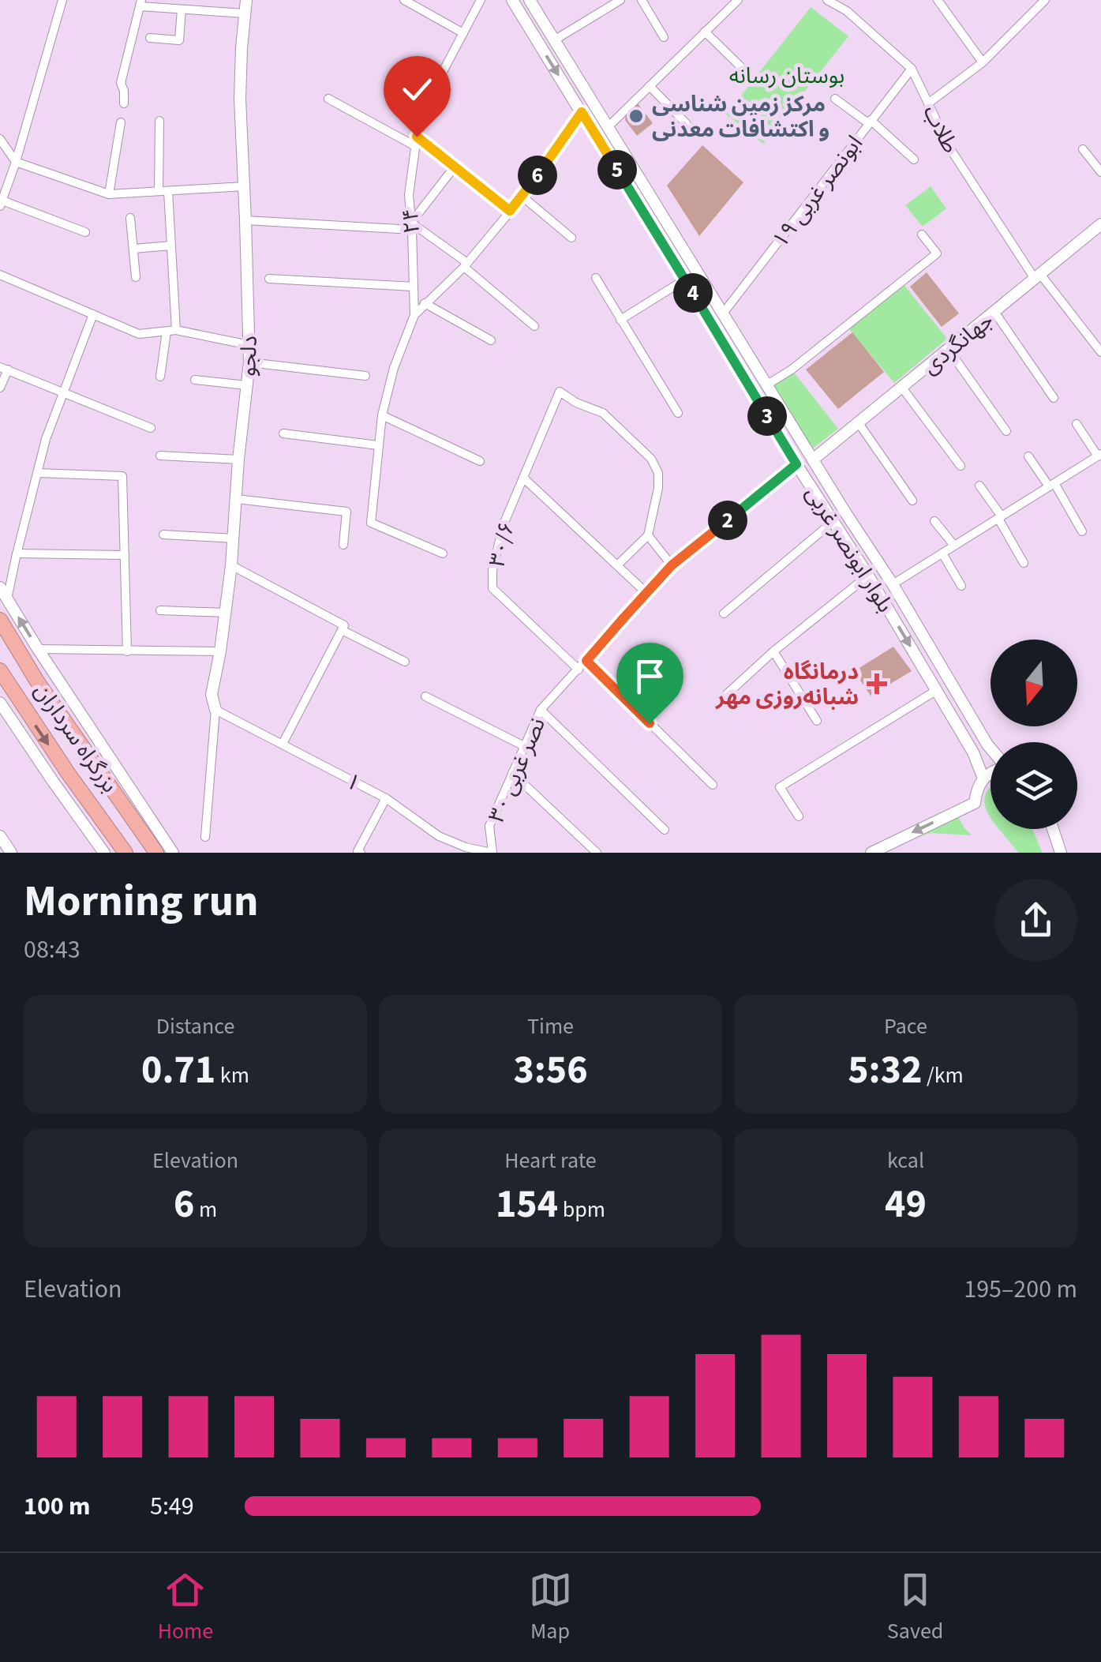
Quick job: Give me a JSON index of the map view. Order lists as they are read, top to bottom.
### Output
{
  "streets": {
    "highway": ["بزرگراه سرداران"],
    "main road": ["جهانگردی", "دلجو", "بلوار ابونصر غربی"],
    "street": [
      "طلاب",
      "ابونصر غربی ۱۹",
      "۲۴",
      "۳۰/۶",
      "نصر غربی ۳۰",
      "۱"
    ]
  },
  "crossings": [
    ["طلاب", "ابونصر غربی ۱۹"],
    ["طلاب", "جهانگردی"],
    ["ابونصر غربی ۱۹", "بلوار ابونصر غربی"],
    ["جهانگردی", "بلوار ابونصر غربی"],
    ["دلجو", "۱"],
    ["۳۰/۶", "نصر غربی ۳۰"],
    ["بلوار ابونصر غربی", "نصر غربی ۳۰"],
    ["نصر غربی ۳۰", "۱"]
  ],
  "parks": ["بوستان رسانه"],
  "places": {
    "other": ["مرکز زمین شناسی و اکتشافات معدنی"],
    "health": ["درمانگاه شبانه‌روزی مهر"]
  },
  "north": "bottom",
  "page": {
    "pins": [
      "5",
      "6",
      "4",
      "3",
      "2"
    ],
    "heading": ["Morning run", "08:43"],
    "stats": [
      ["Distance", "0.71 km"],
      ["Time", "3:56"],
      ["Pace", "5:32 /km"],
      ["Elevation", "6 m"],
      ["Heart rate", "154 bpm"],
      ["kcal", "49"]
    ],
    "chart": ["Elevation", "195–200 m"],
    "list": [
      {
        "name": "100 m",
        "note": "5:49"
      }
    ],
    "tabs": ["Home", "Map", "Saved"]
  }
}
